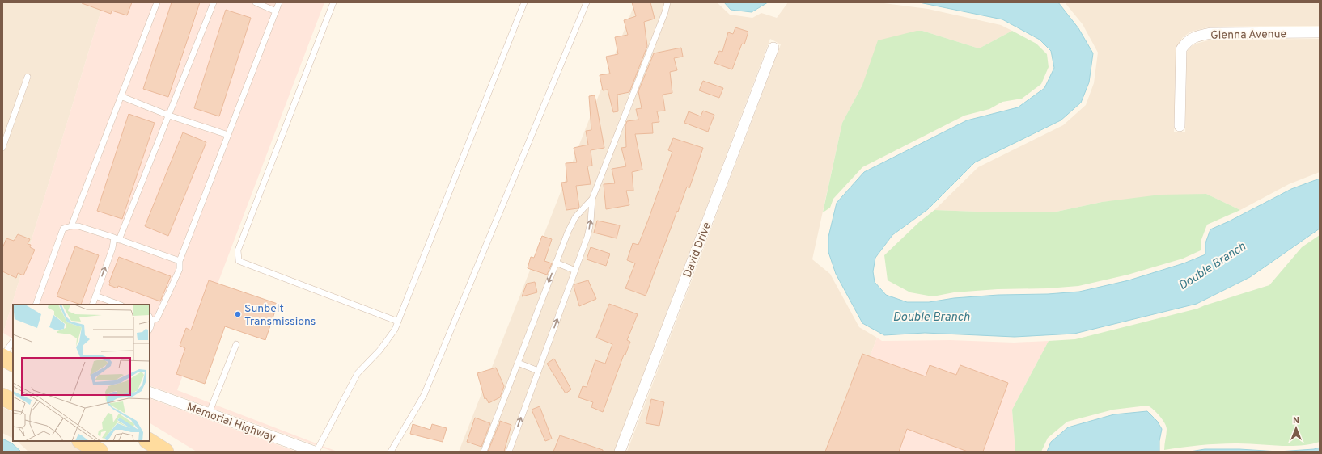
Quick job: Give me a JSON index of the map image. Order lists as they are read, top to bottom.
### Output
{
  "streets": {
    "street": ["Glenna Avenue", "David Drive", "Memorial Highway"]
  },
  "water": ["Double Branch"],
  "places": ["Sunbelt Transmissions"],
  "north": "top"
}
